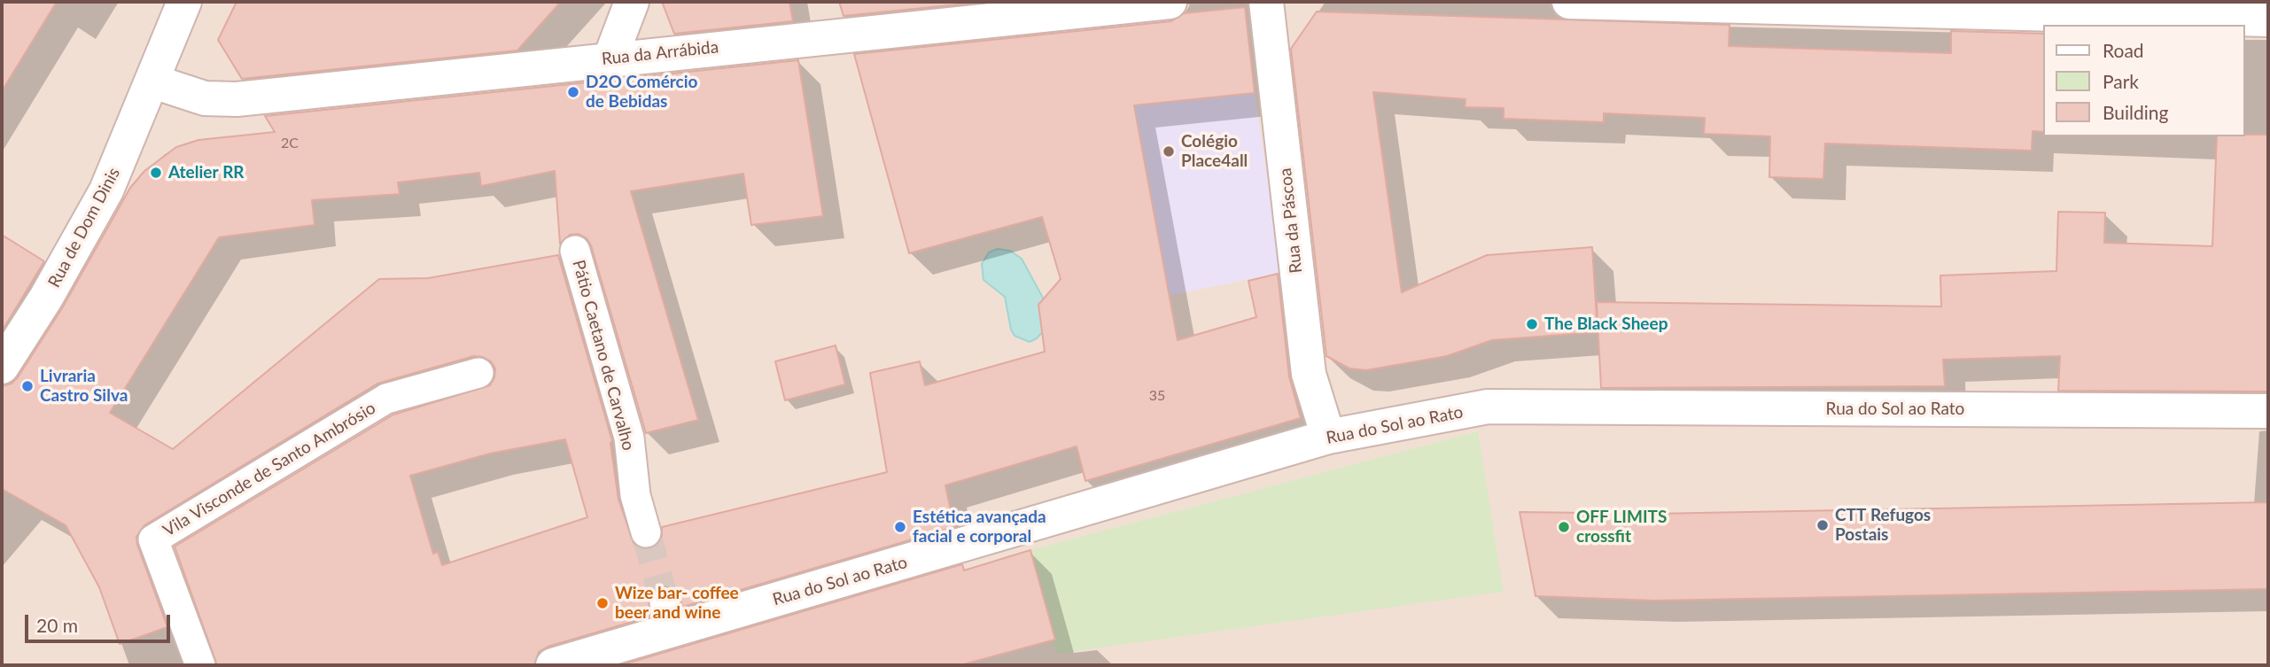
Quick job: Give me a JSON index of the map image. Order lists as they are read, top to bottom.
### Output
{
  "streets": {
    "street": [
      "Rua da Arrábida",
      "Rua da Páscoa",
      "Rua de Dom Dinis",
      "Pátio Caetano de Carvalho",
      "Rua do Sol ao Rato",
      "Vila Visconde de Santo Ambrósio"
    ]
  },
  "crossings": [
    ["Rua da Arrábida", "Rua de Dom Dinis"],
    ["Rua da Páscoa", "Rua do Sol ao Rato"]
  ],
  "places": [
    "D2O Comércio de Bebidas",
    "Colégio Place4all",
    "Atelier RR",
    "The Black Sheep",
    "Livraria Castro Silva",
    "CTT Refugos Postais",
    "Estética avançada facial e corporal",
    "OFF LIMITS crossfit",
    "Wize bar- coffee beer and wine"
  ],
  "house_numbers": ["2C", "35"],
  "legend": ["Road", "Park", "Building"],
  "scale_bar": "20 m"
}
